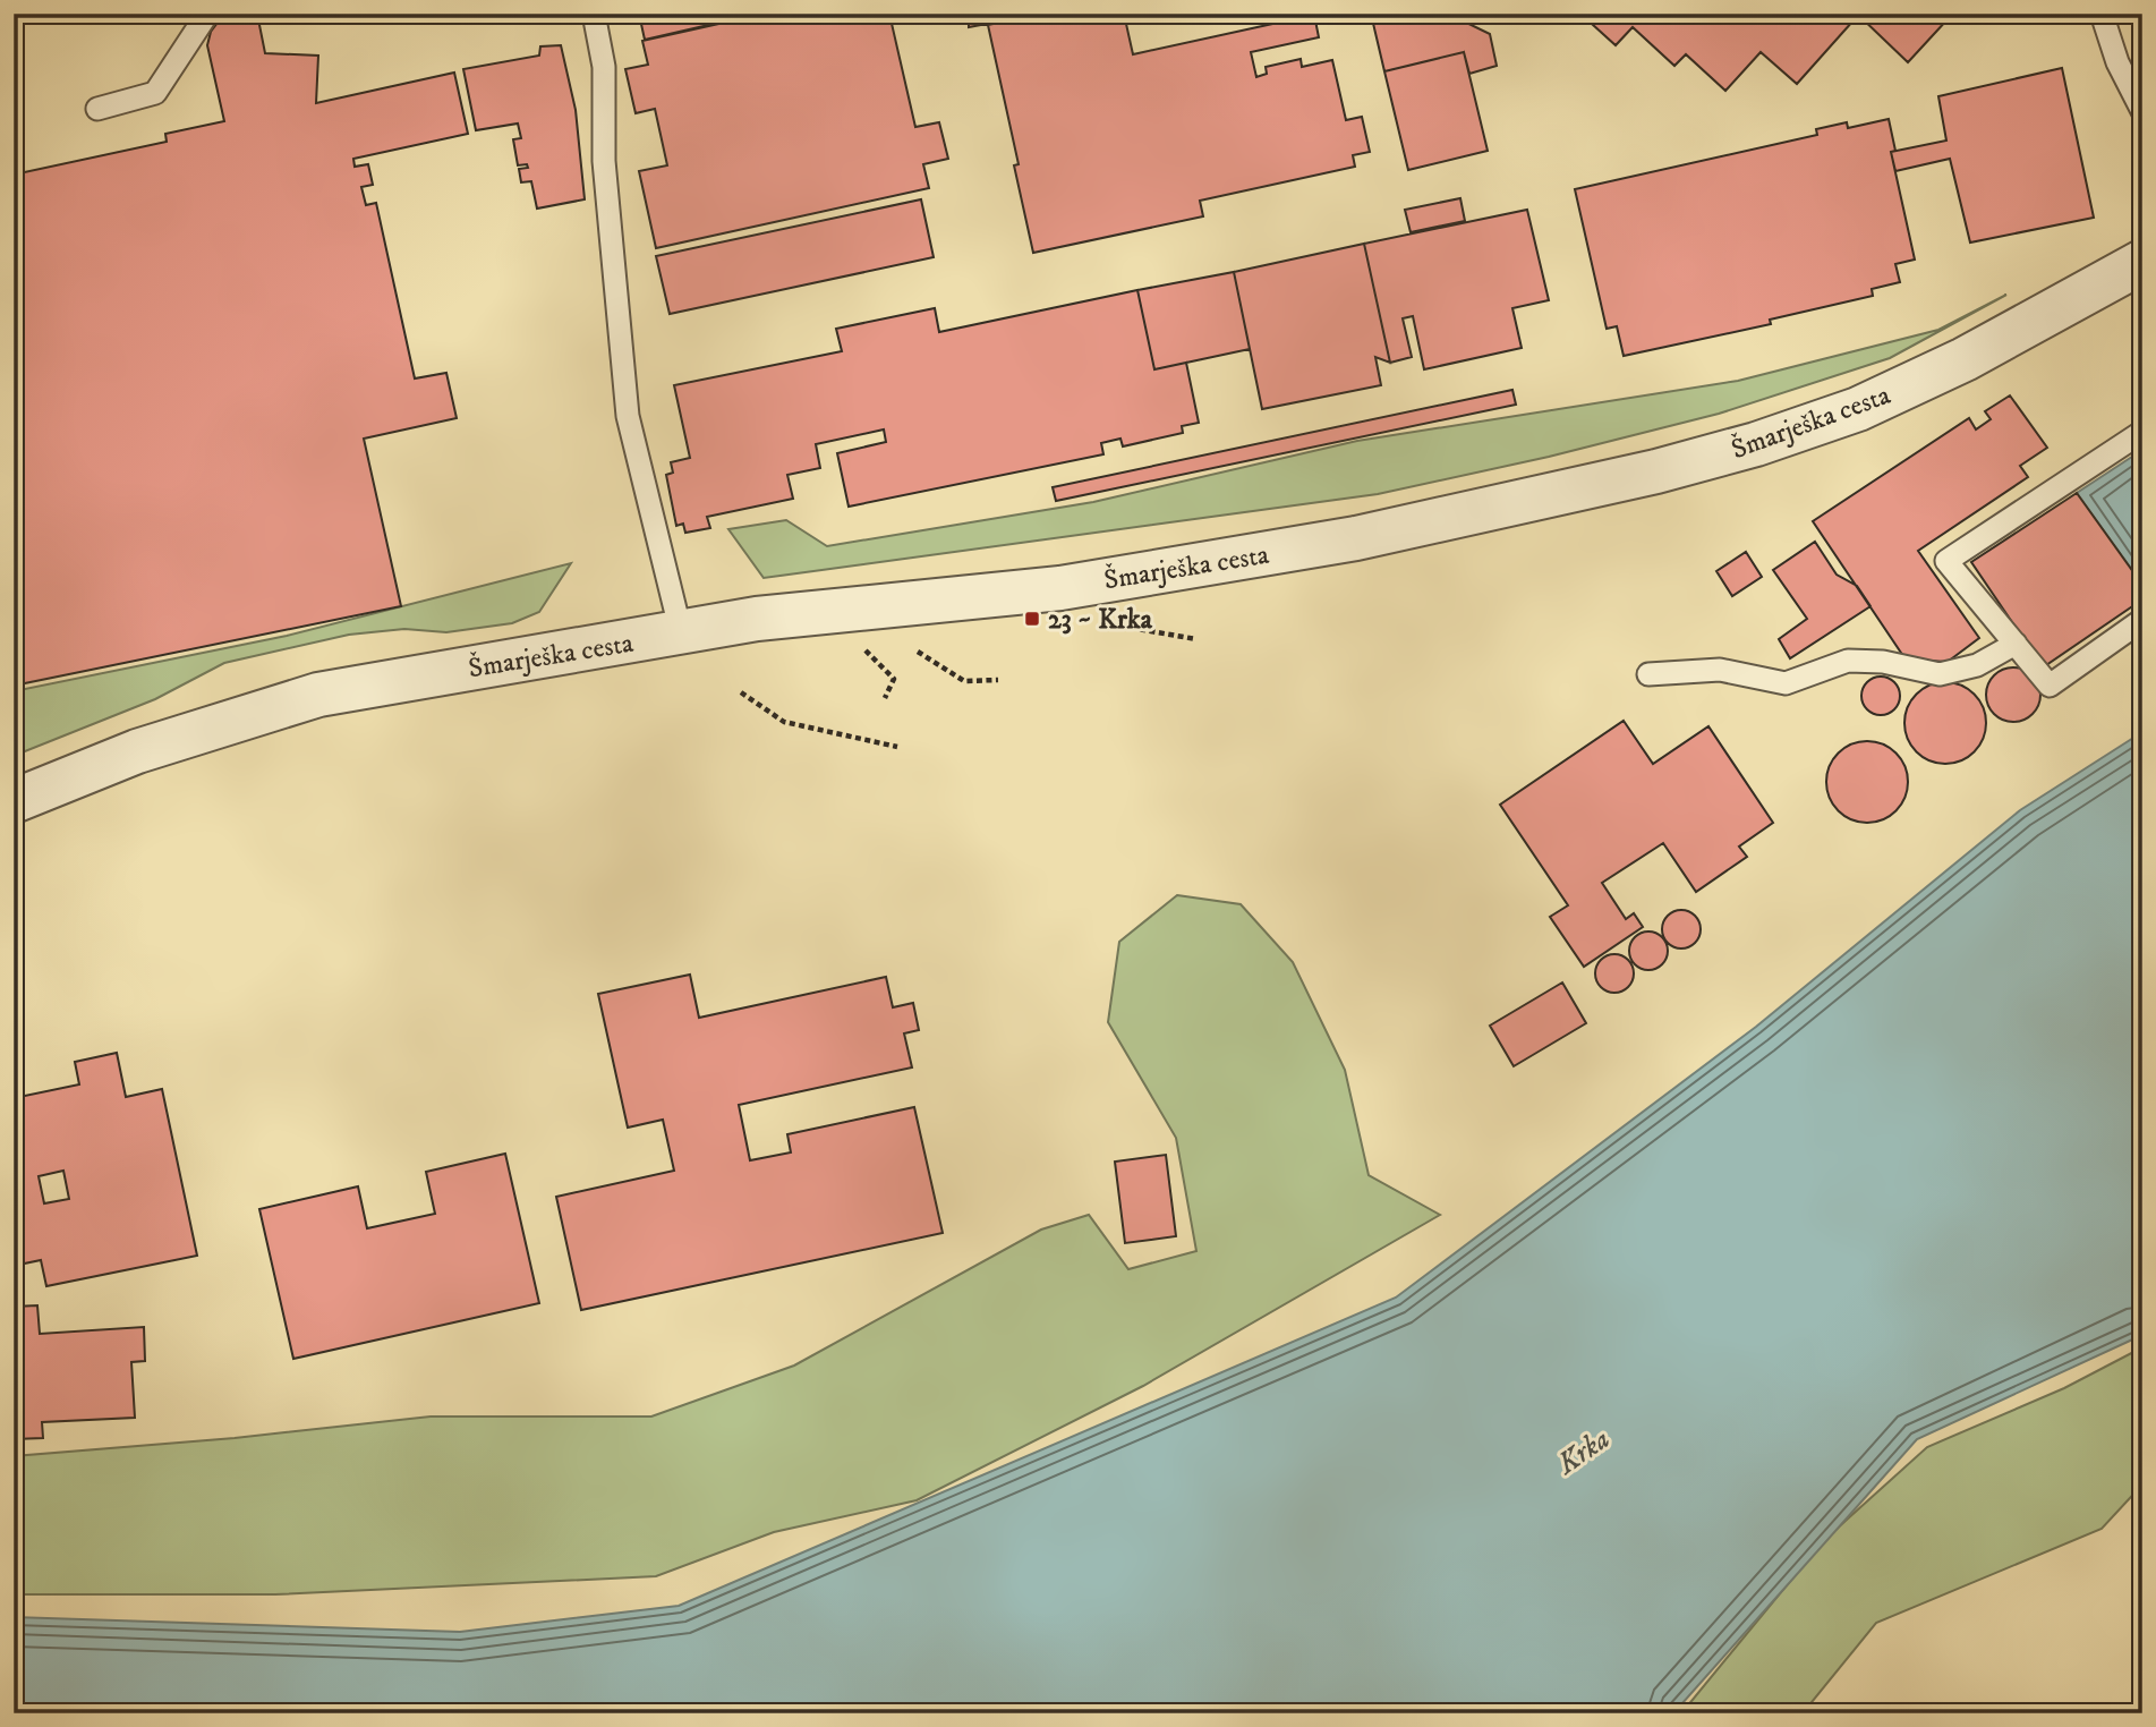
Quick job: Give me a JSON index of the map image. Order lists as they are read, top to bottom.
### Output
{
  "streets": {
    "street": ["Šmarješka cesta"]
  },
  "water": ["Krka"],
  "places": {
    "transit": ["23 ~ Krka"]
  }
}
